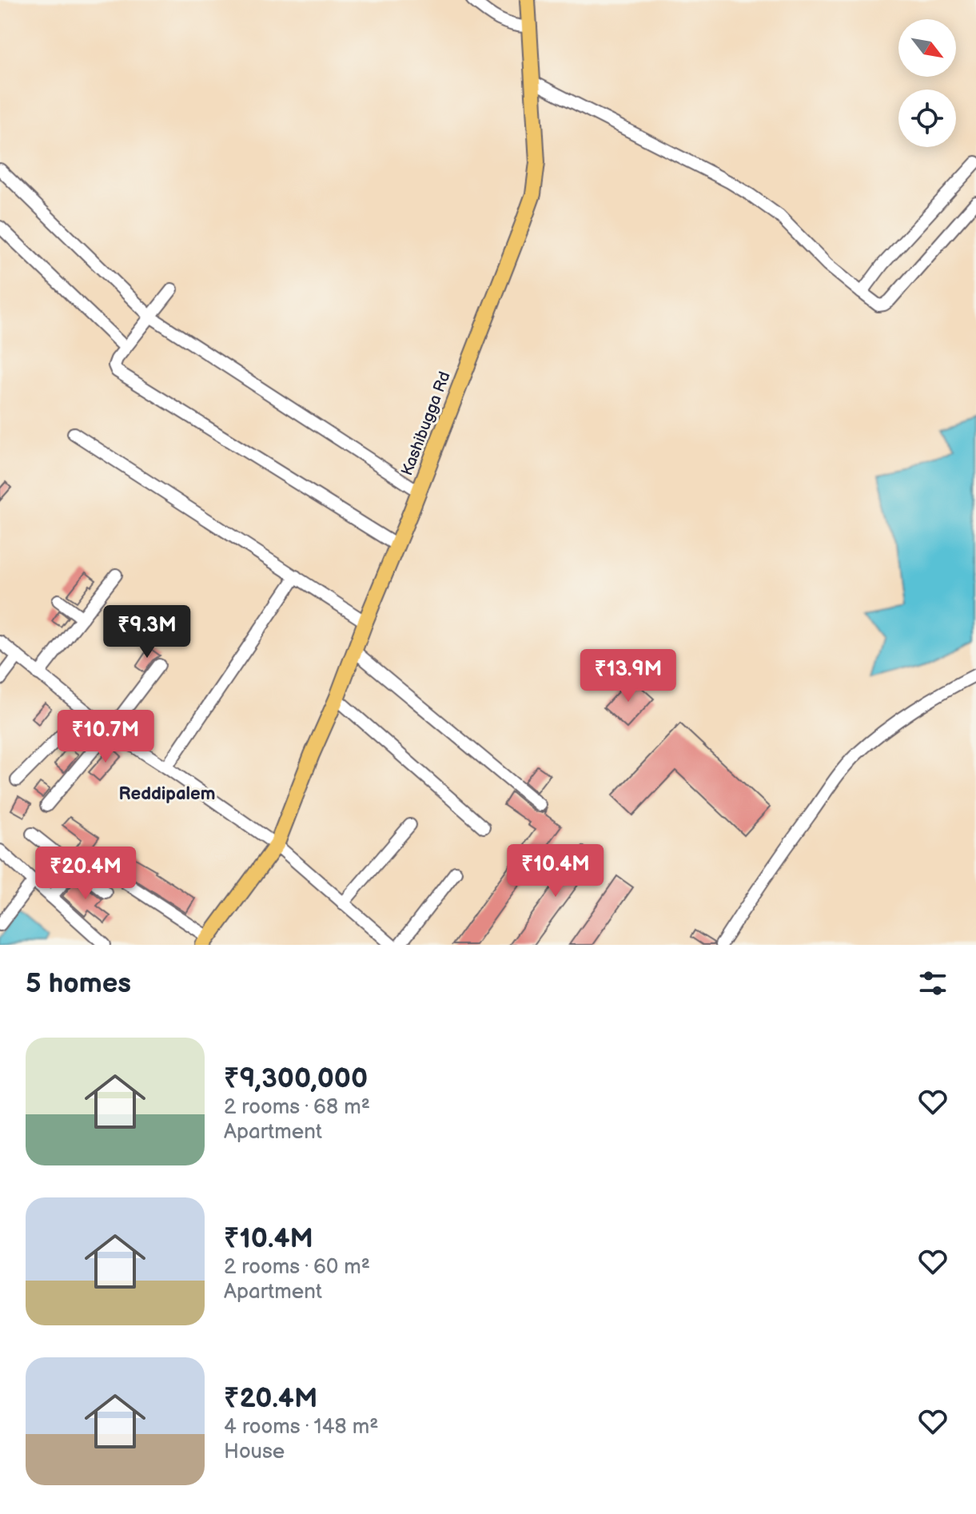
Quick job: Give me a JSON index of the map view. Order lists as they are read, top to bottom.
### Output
{
  "streets": {
    "main road": ["Kashibugga Rd"]
  },
  "districts": ["Reddipalem"],
  "north": "bottom right",
  "page": {
    "price": [
      "₹9.3M",
      "₹13.9M",
      "₹10.7M",
      "₹10.4M",
      "₹20.4M"
    ],
    "heading": "5 homes",
    "list": [
      {
        "name": "₹9,300,000",
        "note": "2 rooms · 68 m² · Apartment"
      },
      {
        "name": "₹10.4M",
        "note": "2 rooms · 60 m² · Apartment"
      },
      {
        "name": "₹20.4M",
        "note": "4 rooms · 148 m² · House"
      }
    ]
  }
}
